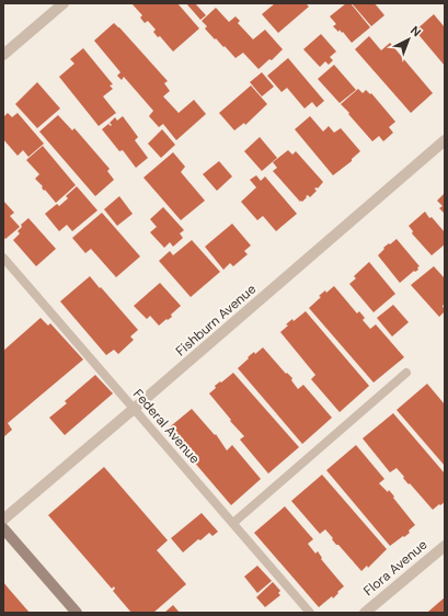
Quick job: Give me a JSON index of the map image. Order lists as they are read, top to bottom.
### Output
{
  "streets": {
    "street": ["Fishburn Avenue", "Flora Avenue"],
    "lane": ["Federal Avenue"]
  },
  "crossings": [
    ["Fishburn Avenue", "Federal Avenue"]
  ],
  "north": "top right"
}
